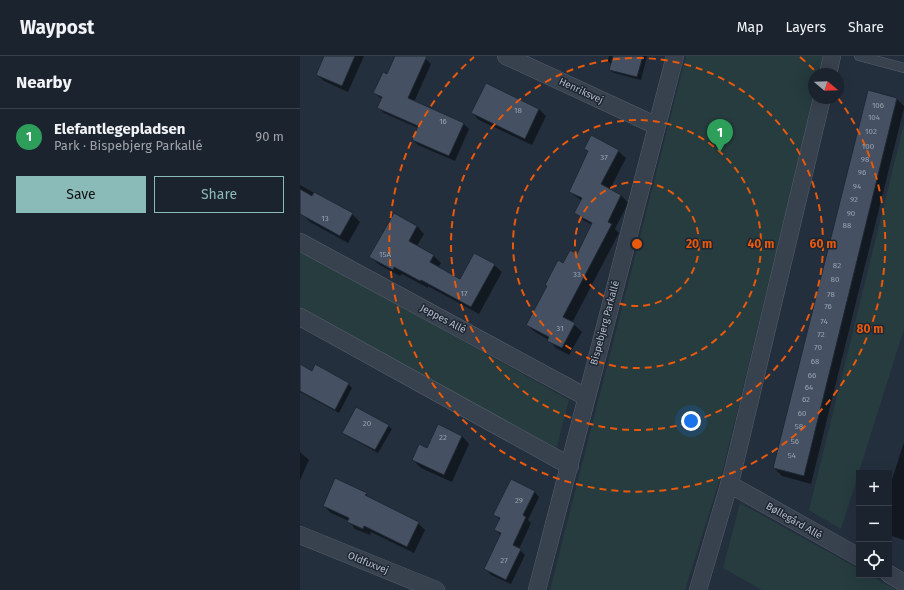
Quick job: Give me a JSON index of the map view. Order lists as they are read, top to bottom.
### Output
{
  "streets": {
    "street": [
      "Henriksvej",
      "Jeppes Allé",
      "Bispebjerg Parkallé",
      "Bøllegård Allé",
      "Oldfuxvej"
    ]
  },
  "crossings": [
    ["Henriksvej", "Bispebjerg Parkallé"],
    ["Jeppes Allé", "Bispebjerg Parkallé"]
  ],
  "house_numbers": [
    "106",
    "18",
    "104",
    "16",
    "102",
    "100",
    "37",
    "98",
    "96",
    "94",
    "92",
    "90",
    "13",
    "88",
    "15A",
    "82",
    "33",
    "80",
    "17",
    "78",
    "76",
    "74",
    "31",
    "72",
    "70",
    "68",
    "66",
    "64",
    "62",
    "60",
    "20",
    "58",
    "22",
    "56",
    "54",
    "29",
    "27"
  ],
  "north": "right",
  "page": {
    "header": "Waypost",
    "nav": ["Map", "Layers", "Share"],
    "heading": "Nearby",
    "list": [
      {
        "mark": "1",
        "name": "Elefantlegepladsen",
        "note": "Park · Bispebjerg Parkallé",
        "value": "90 m"
      }
    ],
    "pins": "1",
    "buttons": ["Save", "Share"],
    "map_buttons": ["+", "−"]
  },
  "rings": [
    "20 m",
    "40 m",
    "60 m",
    "80 m"
  ]
}
